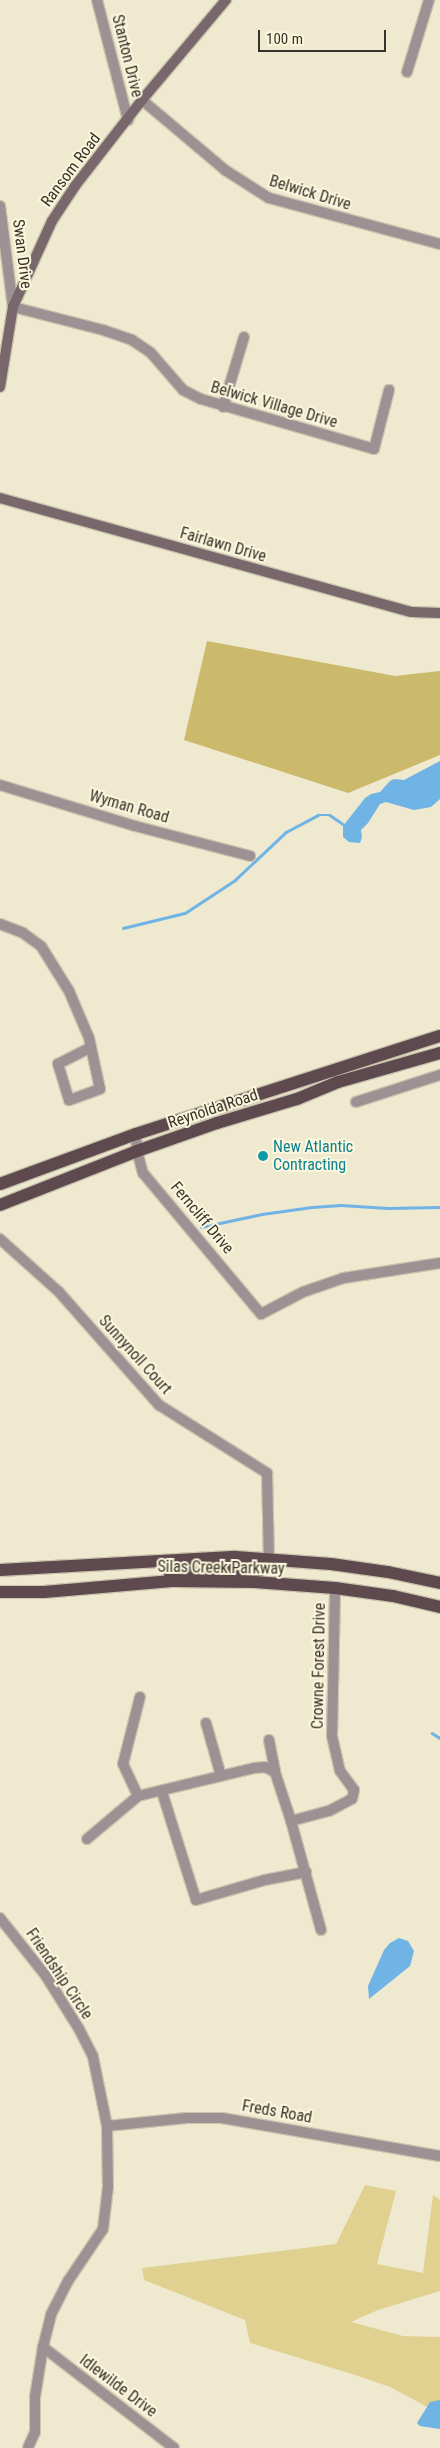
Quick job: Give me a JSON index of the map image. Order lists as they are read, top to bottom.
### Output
{
  "streets": {
    "main road": ["Reynolda Road", "Silas Creek Parkway"],
    "street": [
      "Stanton Drive",
      "Ransom Road",
      "Belwick Drive",
      "Swan Drive",
      "Belwick Village Drive",
      "Fairlawn Drive",
      "Wyman Road",
      "Ferncliff Drive",
      "Sunnynoll Court",
      "Crowne Forest Drive",
      "Friendship Circle",
      "Freds Road",
      "Idlewilde Drive"
    ]
  },
  "crossings": [
    ["Stanton Drive", "Ransom Road"],
    ["Ransom Road", "Belwick Drive"],
    ["Ransom Road", "Swan Drive"],
    ["Ransom Road", "Belwick Village Drive"],
    ["Swan Drive", "Belwick Village Drive"],
    ["Reynolda Road", "Ferncliff Drive"],
    ["Sunnynoll Court", "Silas Creek Parkway"],
    ["Silas Creek Parkway", "Crowne Forest Drive"],
    ["Friendship Circle", "Freds Road"],
    ["Friendship Circle", "Idlewilde Drive"]
  ],
  "places": ["New Atlantic Contracting"],
  "scale_bar": "100 m"
}
